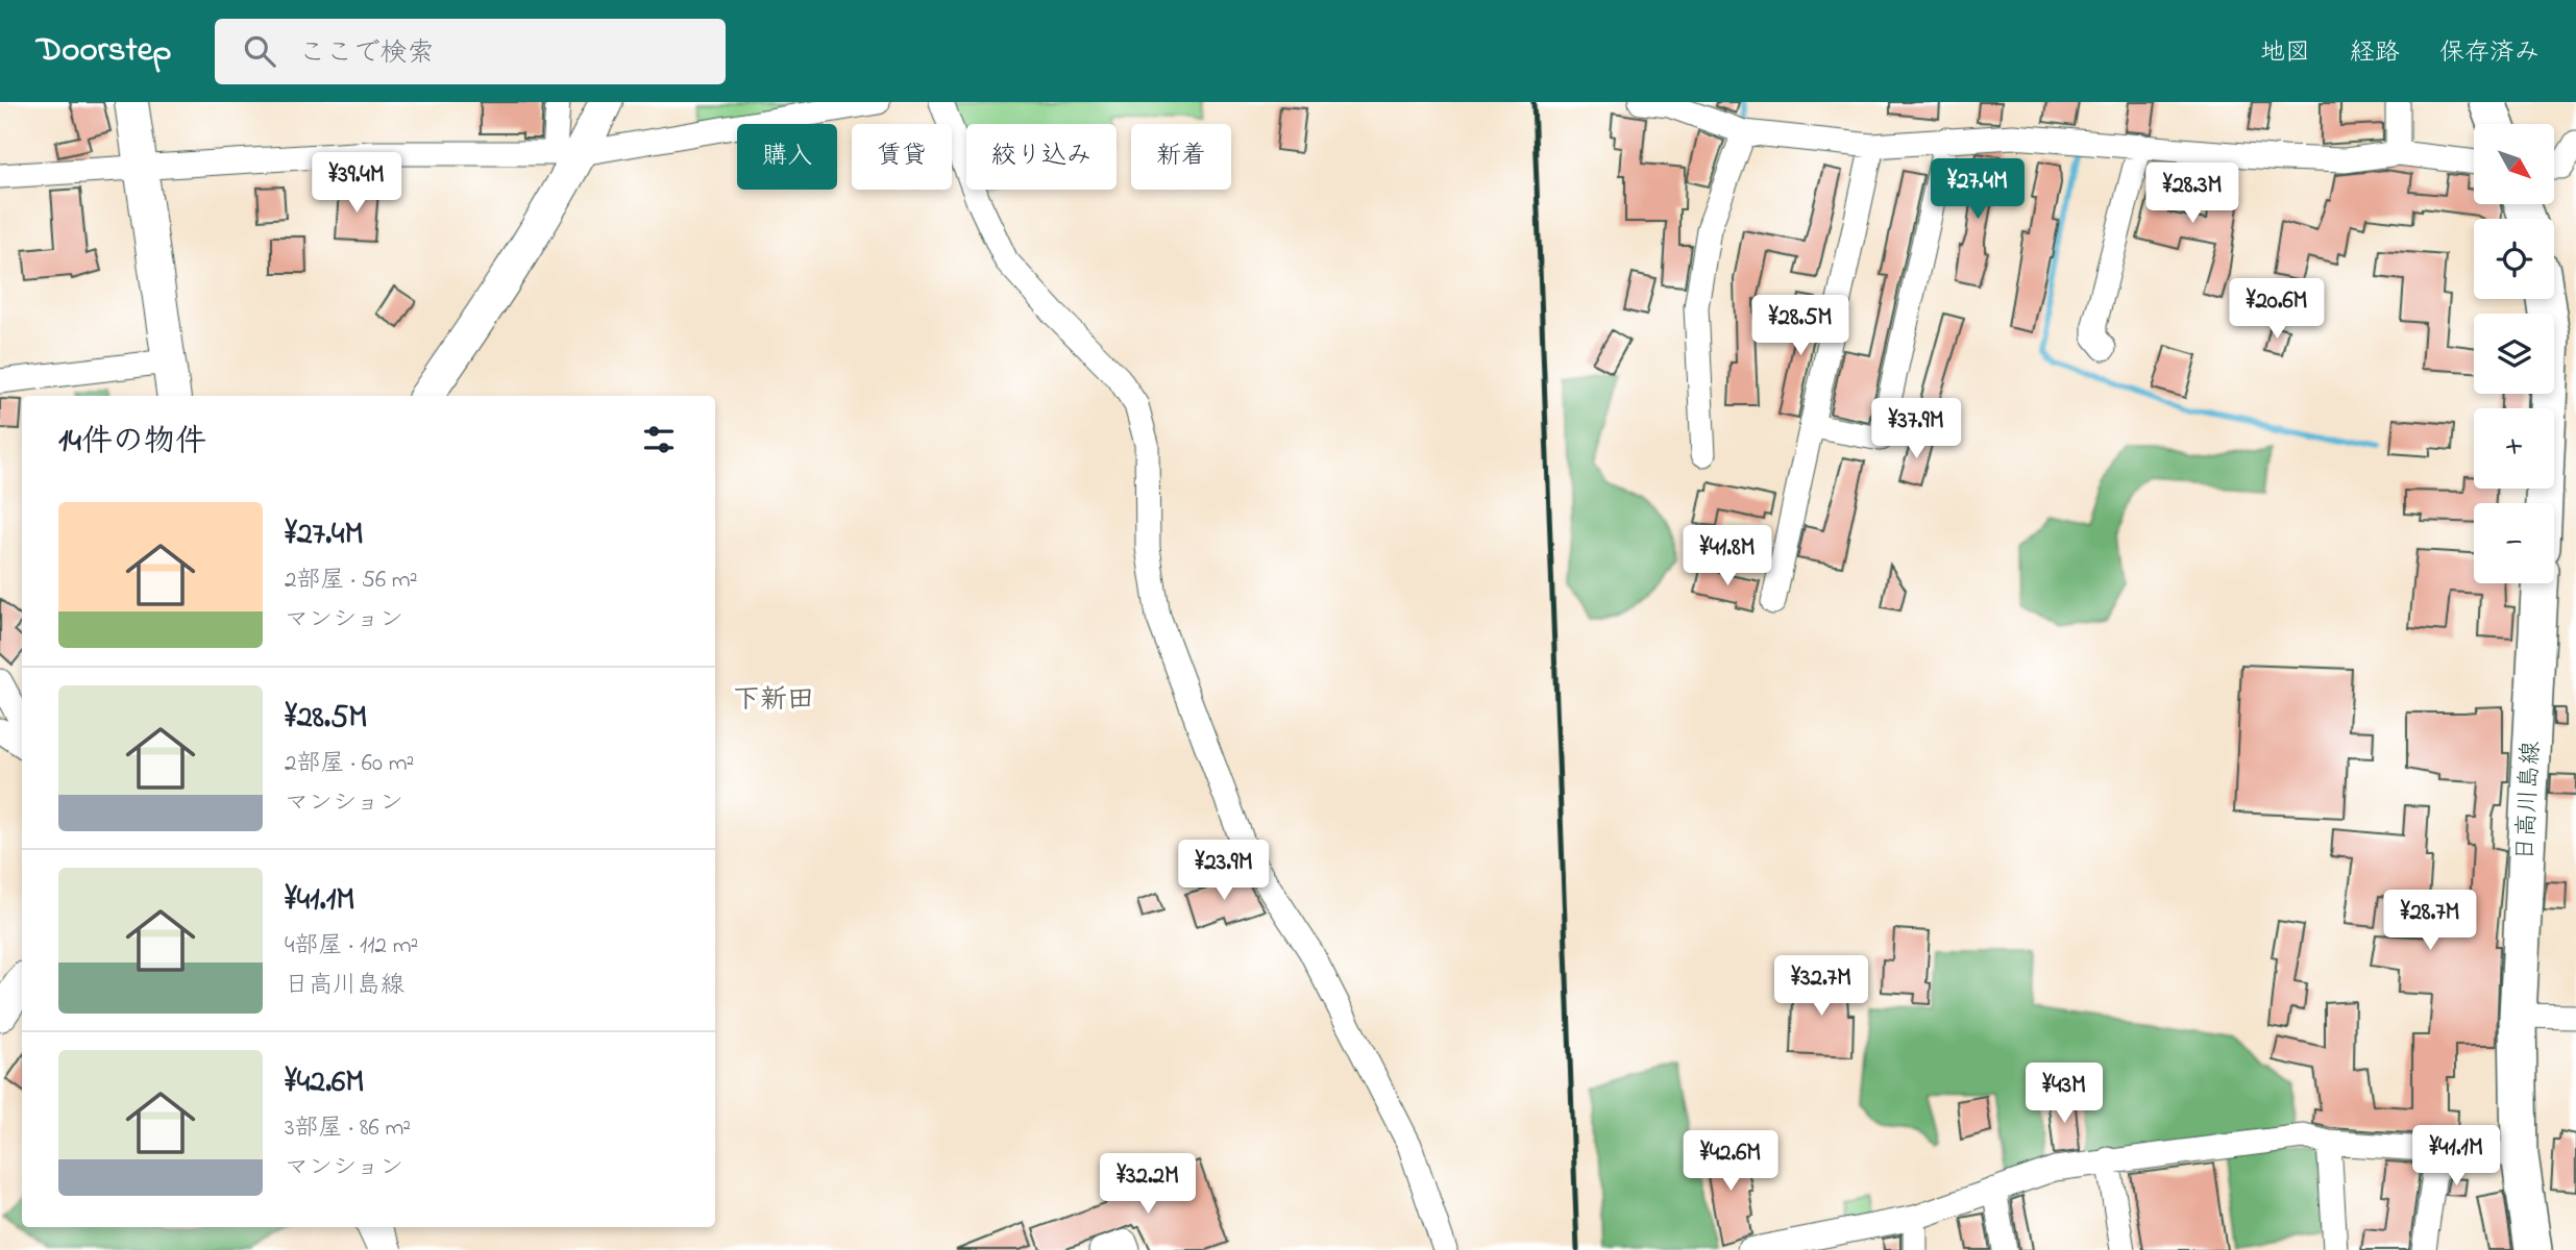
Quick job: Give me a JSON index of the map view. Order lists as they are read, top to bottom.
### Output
{
  "streets": {
    "main road": ["日高川島線"]
  },
  "districts": ["下新田"],
  "north": "bottom right",
  "page": {
    "header": "Doorstep",
    "search": "ここで検索",
    "nav": ["地図", "経路", "保存済み"],
    "map_buttons": ["+", "−"],
    "chip": [
      "購入",
      "賃貸",
      "絞り込み",
      "新着"
    ],
    "price": [
      "¥39.4M",
      "¥27.4M",
      "¥28.3M",
      "¥20.6M",
      "¥28.5M",
      "¥37.9M",
      "¥41.8M",
      "¥23.9M",
      "¥28.7M",
      "¥32.7M",
      "¥43M",
      "¥41.1M",
      "¥42.6M",
      "¥32.2M"
    ],
    "heading": "14件の物件",
    "list": [
      {
        "name": "¥27.4M",
        "note": "2部屋 · 56 m² · マンション"
      },
      {
        "name": "¥28.5M",
        "note": "2部屋 · 60 m² · マンション"
      },
      {
        "name": "¥41.1M",
        "note": "4部屋 · 112 m² · 日高川島線"
      },
      {
        "name": "¥42.6M",
        "note": "3部屋 · 86 m² · マンション"
      }
    ]
  }
}
